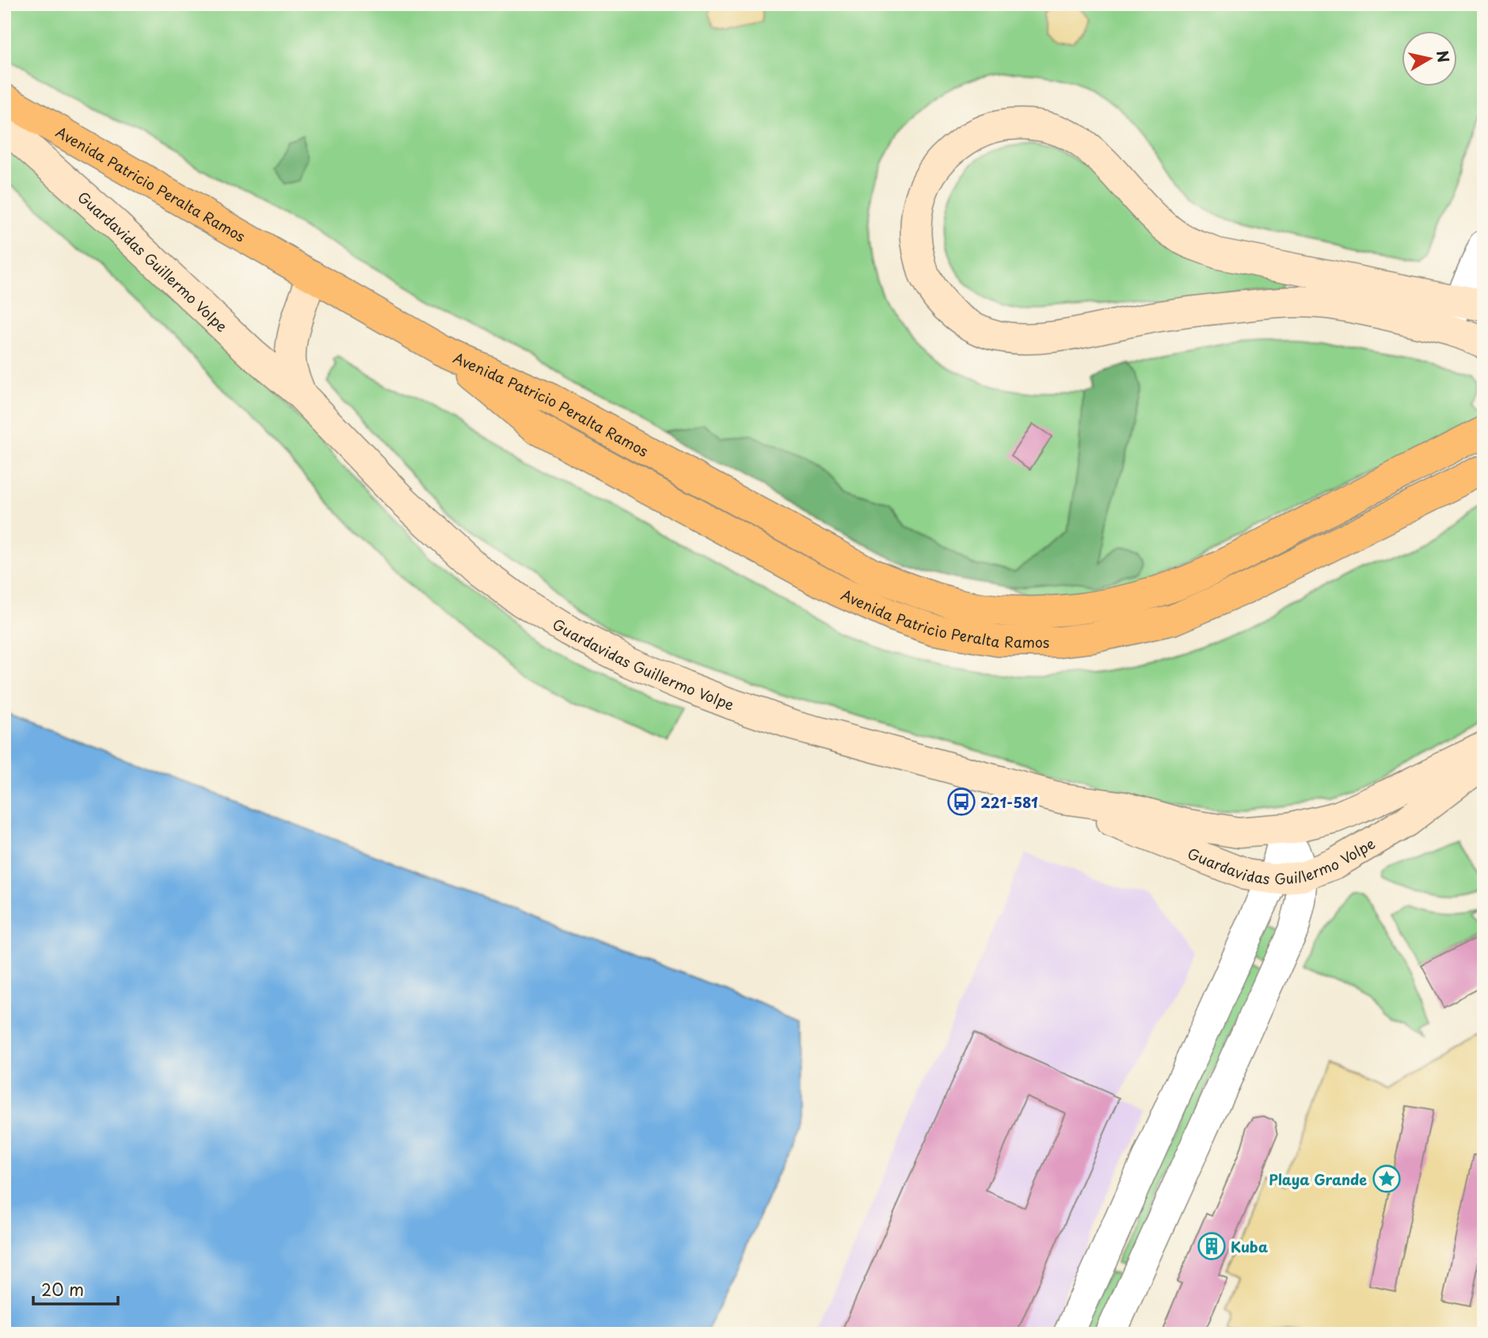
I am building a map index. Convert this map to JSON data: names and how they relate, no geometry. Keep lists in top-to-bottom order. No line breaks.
{"streets":{"main road":["Avenida Patricio Peralta Ramos","Guardavidas Guillermo Volpe"]},"crossings":[["Avenida Patricio Peralta Ramos","Guardavidas Guillermo Volpe"]],"places":{"bus stop":["221-581"],"place":["Playa Grande"],"building":["Kuba"]},"scale_bar":"20 m","north":"right"}
